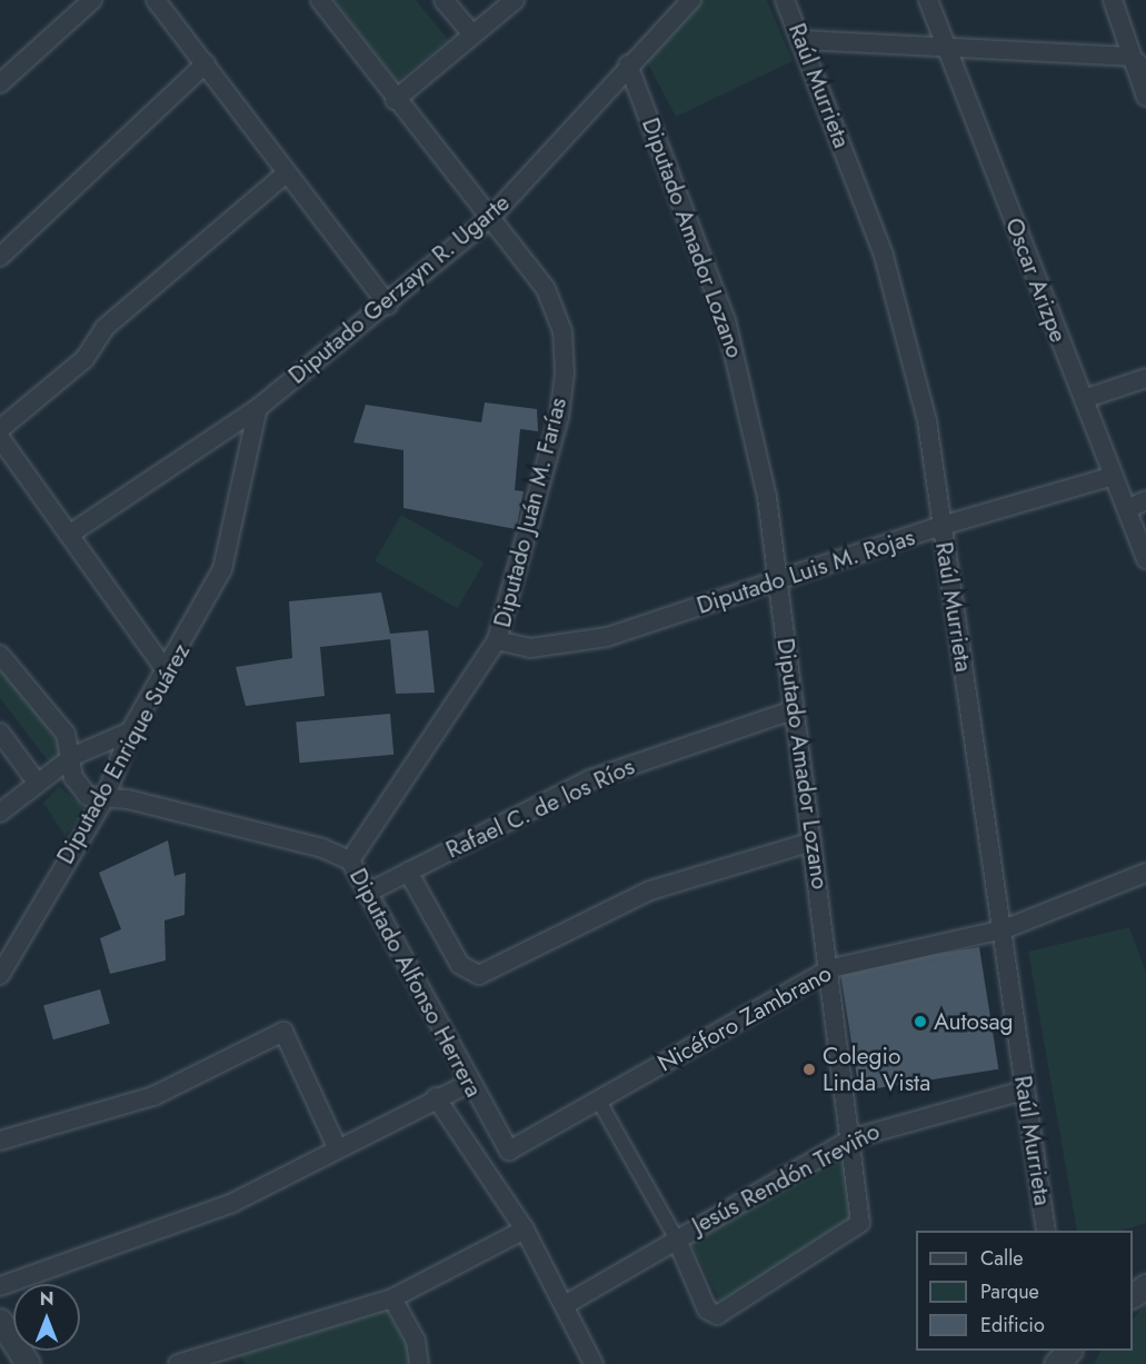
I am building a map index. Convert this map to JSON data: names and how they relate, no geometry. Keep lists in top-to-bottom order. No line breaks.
{"streets":{"street":["Raúl Murrieta","Diputado Amador Lozano","Oscar Arizpe","Diputado Gerzayn R. Ugarte","Diputado Juán M. Farías","Diputado Luis M. Rojas","Diputado Enrique Suárez","Rafael C. de los Ríos","Diputado Alfonso Herrera","Nicéforo Zambrano","Jesús Rendón Treviño"]},"crossings":[["Raúl Murrieta","Diputado Luis M. Rojas"],["Raúl Murrieta","Nicéforo Zambrano"],["Raúl Murrieta","Jesús Rendón Treviño"],["Diputado Amador Lozano","Diputado Gerzayn R. Ugarte"],["Diputado Amador Lozano","Diputado Luis M. Rojas"],["Diputado Amador Lozano","Rafael C. de los Ríos"],["Diputado Amador Lozano","Nicéforo Zambrano"],["Diputado Amador Lozano","Jesús Rendón Treviño"],["Oscar Arizpe","Diputado Luis M. Rojas"],["Diputado Gerzayn R. Ugarte","Diputado Juán M. Farías"],["Diputado Gerzayn R. Ugarte","Diputado Enrique Suárez"],["Diputado Juán M. Farías","Diputado Luis M. Rojas"],["Diputado Juán M. Farías","Diputado Alfonso Herrera"],["Diputado Enrique Suárez","Diputado Alfonso Herrera"],["Rafael C. de los Ríos","Diputado Alfonso Herrera"],["Diputado Alfonso Herrera","Nicéforo Zambrano"],["Diputado Alfonso Herrera","Jesús Rendón Treviño"]],"places":["Autosag","Colegio Linda Vista"],"legend":["Calle","Parque","Edificio"],"north":"top"}
